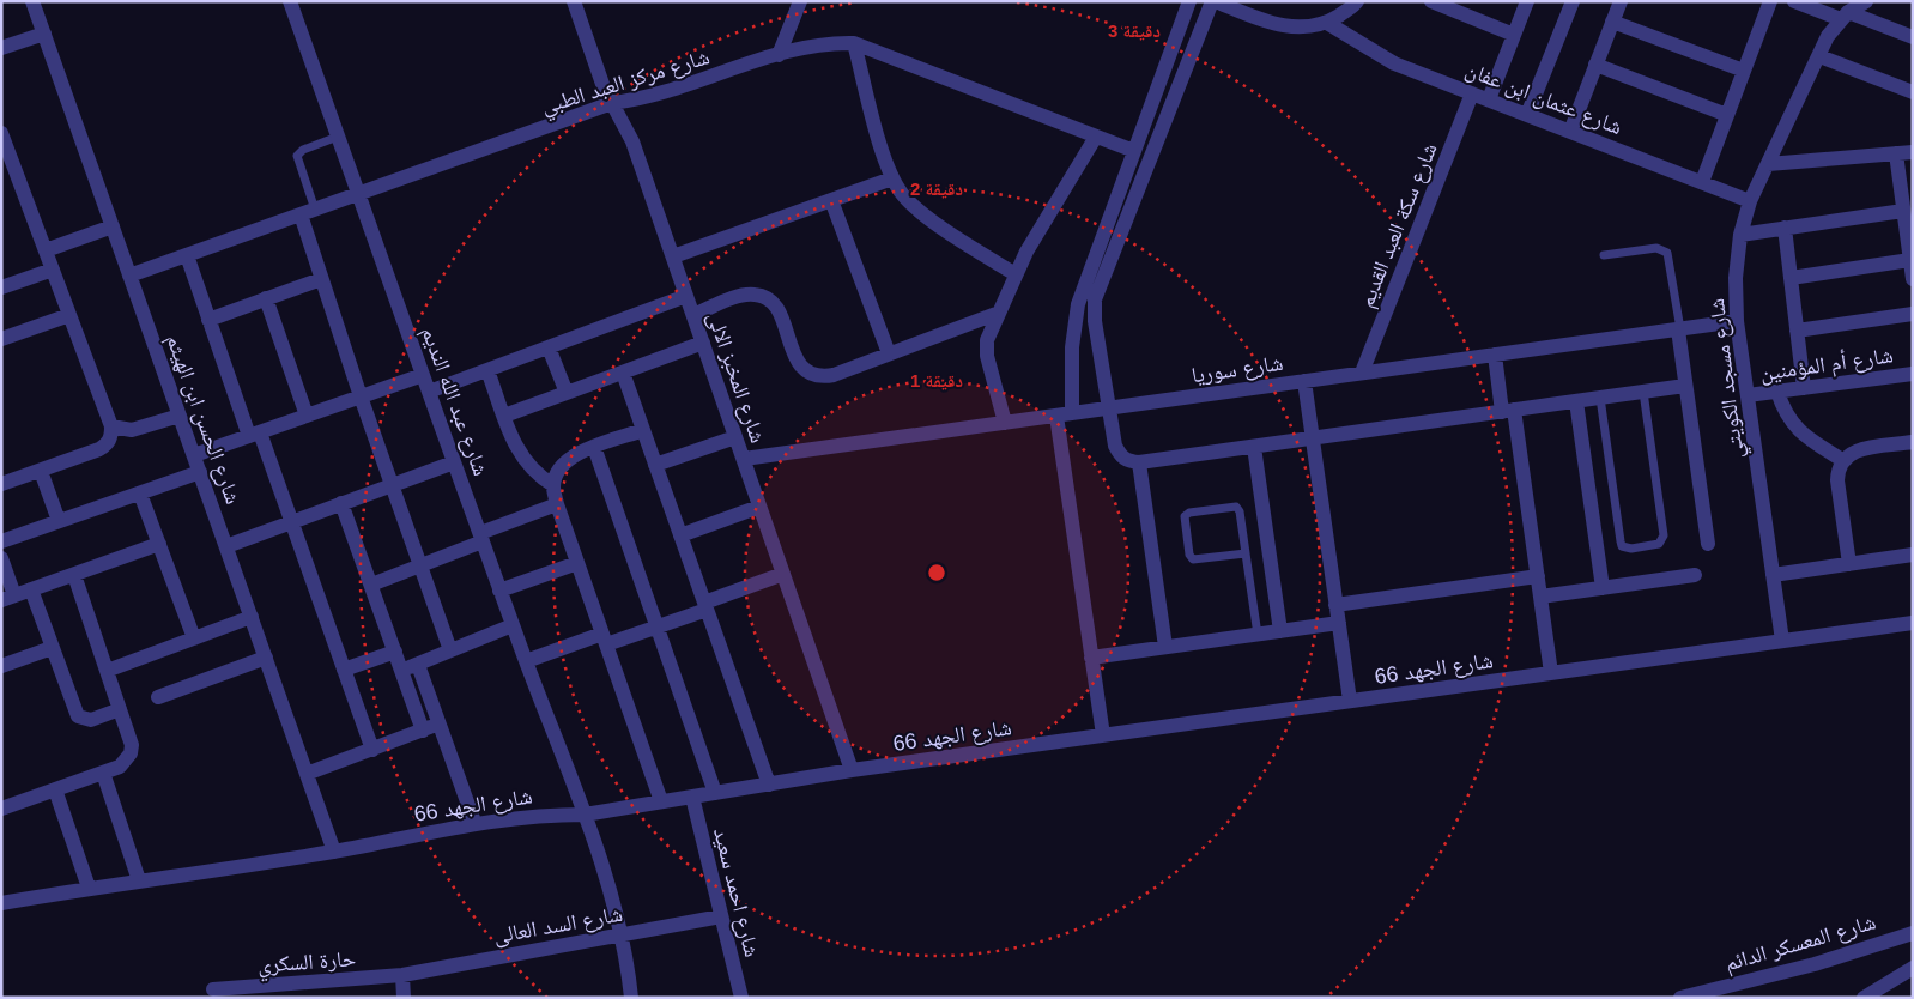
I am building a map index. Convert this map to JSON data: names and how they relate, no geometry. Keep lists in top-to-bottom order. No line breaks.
{"streets":{"street":["شارع مركز العبد الطبي","شارع عثمان ابن عفان","شارع سكة العبد القديم","شارع أم المؤمنين","شارع سوريا","شارع المخبز الالى","شارع مسجد الكويتي","شارع عبد الله النديم","شارع الحسن ابن الهيثم","شارع الجهد 66","شارع احمد سعيد","شارع السد العالى","شارع المعسكر الدائم","حارة السكري"]},"crossings":[["شارع مركز العبد الطبي","شارع المخبز الالى"],["شارع مركز العبد الطبي","شارع عبد الله النديم"],["شارع مركز العبد الطبي","شارع الحسن ابن الهيثم"],["شارع عثمان ابن عفان","شارع سكة العبد القديم"],["شارع عثمان ابن عفان","شارع مسجد الكويتي"],["شارع سكة العبد القديم","شارع سوريا"],["شارع أم المؤمنين","شارع مسجد الكويتي"],["شارع سوريا","شارع المخبز الالى"],["شارع سوريا","شارع مسجد الكويتي"],["شارع المخبز الالى","شارع الجهد 66"],["شارع مسجد الكويتي","شارع الجهد 66"],["شارع عبد الله النديم","شارع الجهد 66"],["شارع عبد الله النديم","شارع السد العالى"],["شارع الحسن ابن الهيثم","شارع الجهد 66"],["شارع الجهد 66","شارع احمد سعيد"],["شارع احمد سعيد","شارع السد العالى"],["شارع السد العالى","حارة السكري"]],"rings":["3 دقيقة","2 دقيقة","1 دقيقة"]}
